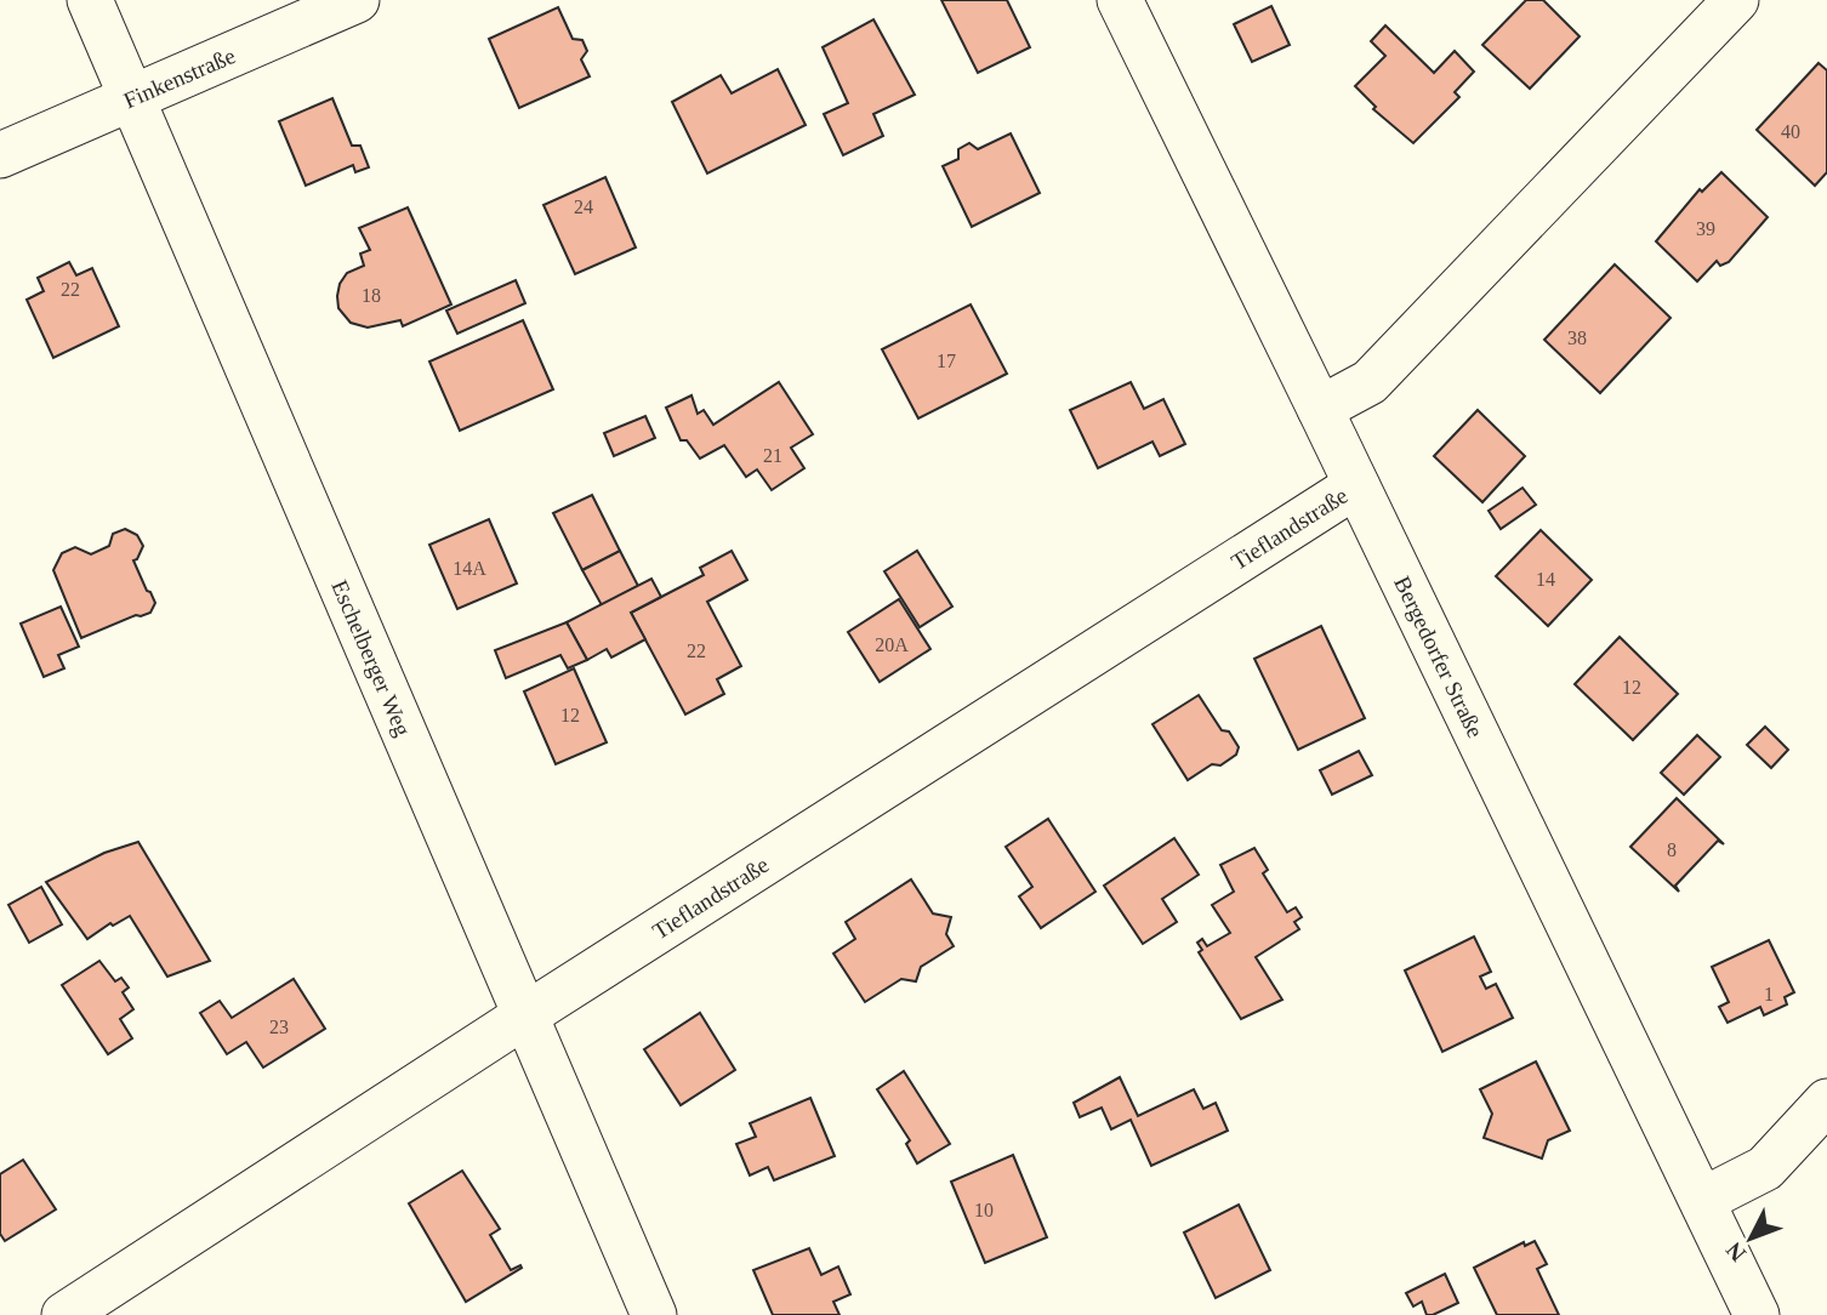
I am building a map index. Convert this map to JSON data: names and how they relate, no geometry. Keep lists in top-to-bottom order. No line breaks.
{"streets":{"street":["Finkenstraße","Tieflandstraße","Bergedorfer Straße","Eschelberger Weg"]},"crossings":[["Finkenstraße","Eschelberger Weg"],["Tieflandstraße","Bergedorfer Straße"],["Tieflandstraße","Eschelberger Weg"]],"house_numbers":["40","24","39","22","18","38","17","21","14A","14","20A","22","12","12","8","1","23","10"],"north":"bottom left"}
